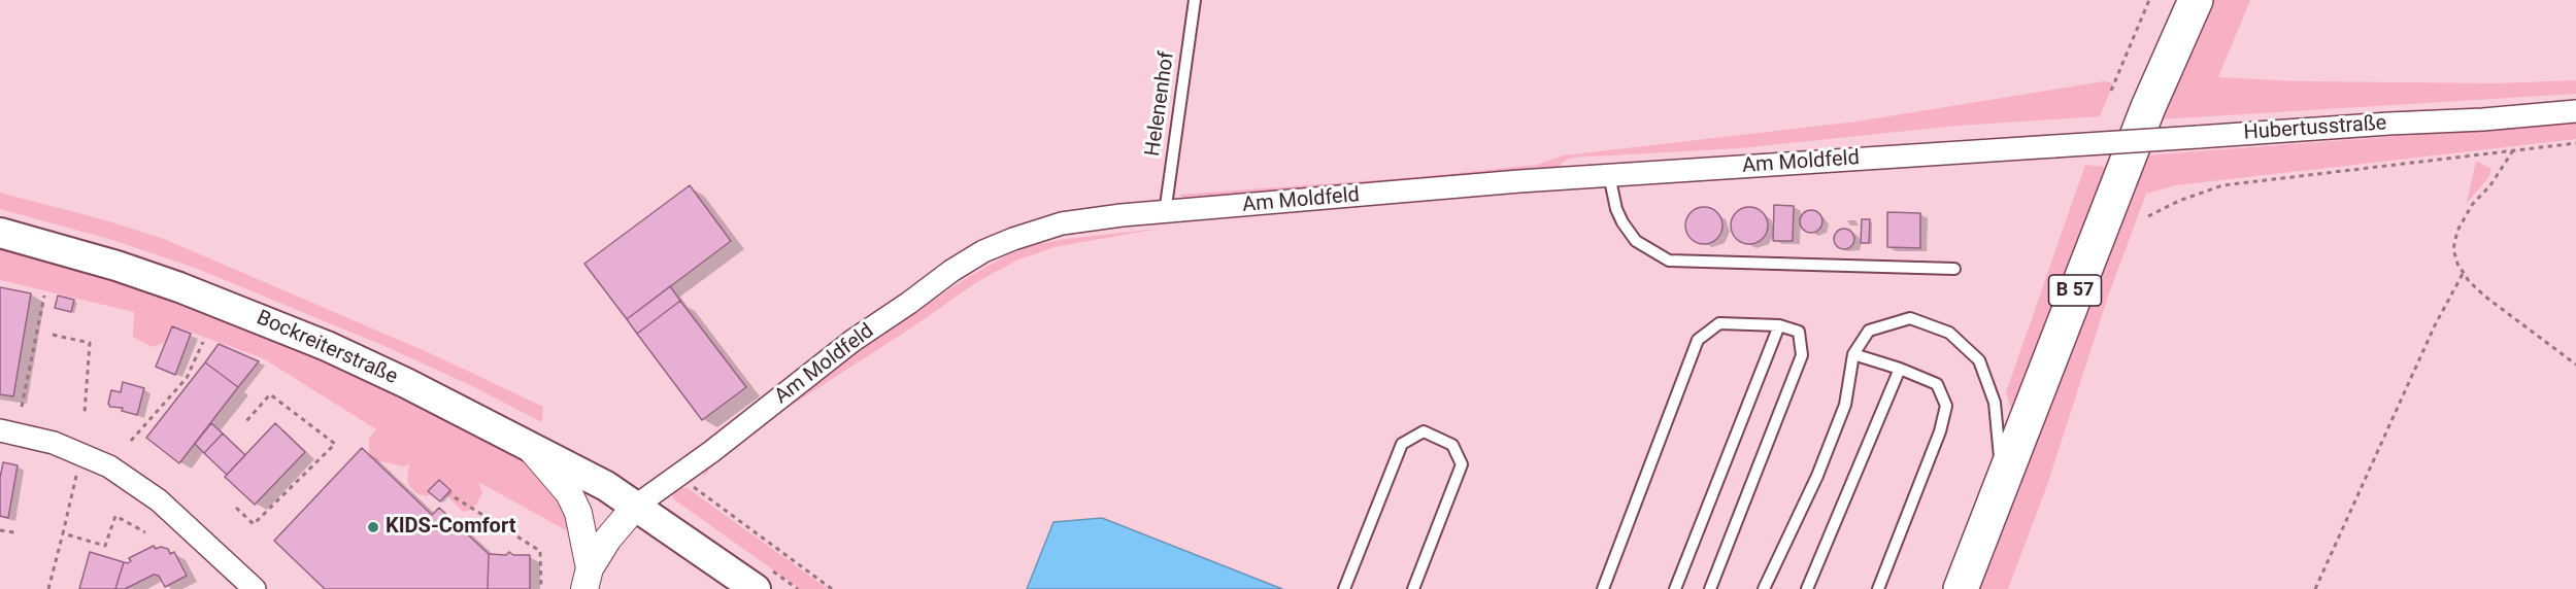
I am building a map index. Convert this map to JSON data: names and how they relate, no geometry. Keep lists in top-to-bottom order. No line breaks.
{"streets":{"main road":["B 57","Bockreiterstraße"],"street":["Hubertusstraße","Am Moldfeld"],"lane":["Helenenhof"]},"crossings":[["Helenenhof","Am Moldfeld"],["Hubertusstraße","Am Moldfeld"],["Am Moldfeld","Bockreiterstraße"]],"places":["KIDS-Comfort"]}
